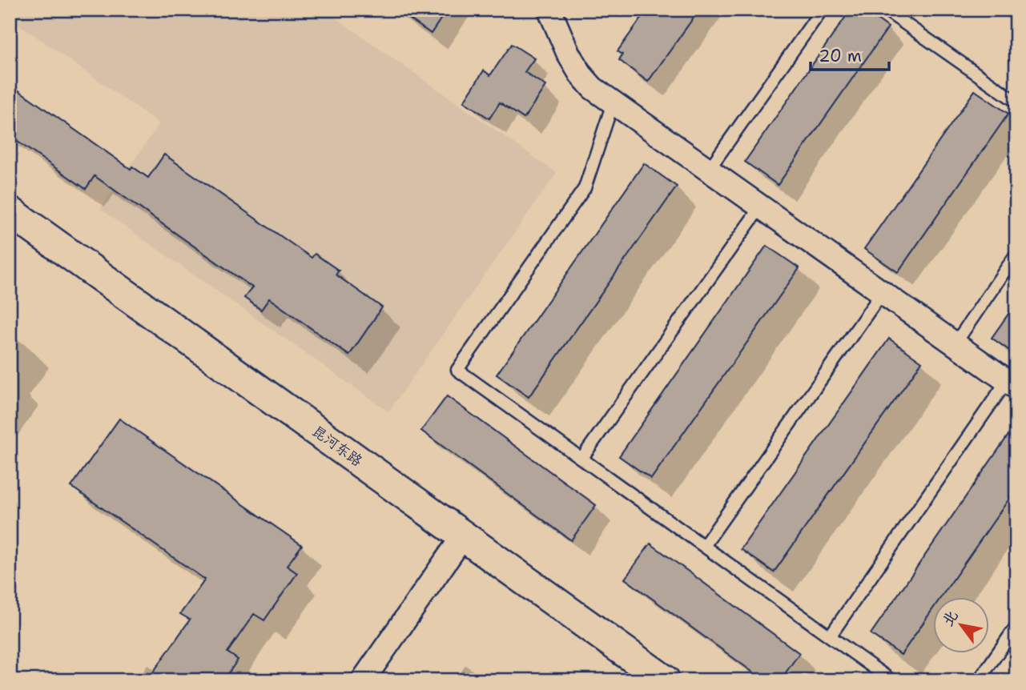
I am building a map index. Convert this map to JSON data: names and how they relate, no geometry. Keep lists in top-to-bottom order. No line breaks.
{"streets":{"street":["昆河东路"]},"scale_bar":"20 m","north":"top left"}
